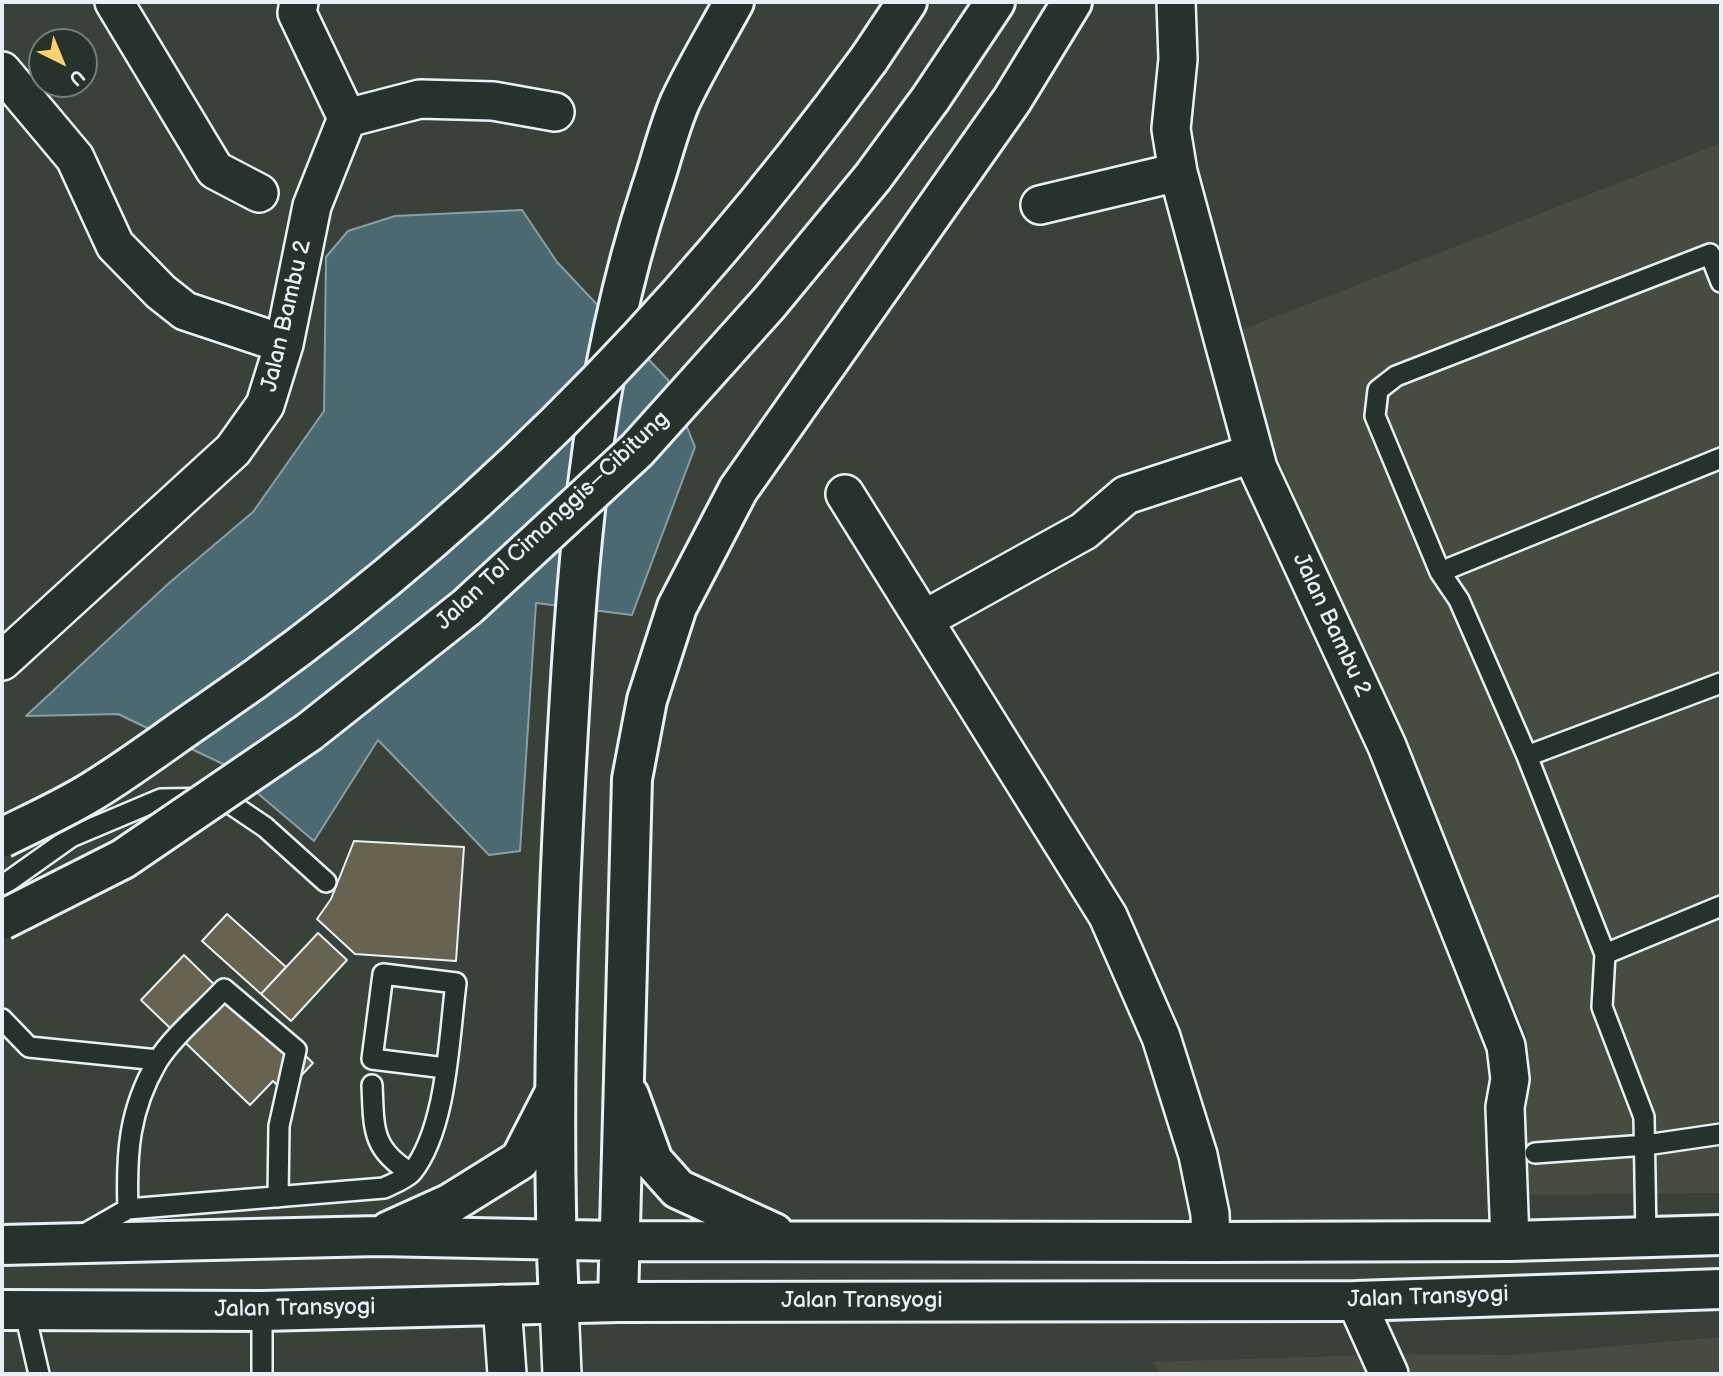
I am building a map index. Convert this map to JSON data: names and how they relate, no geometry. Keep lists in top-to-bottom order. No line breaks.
{"streets":{"highway":["Jalan Tol Cimanggis–Cibitung","Jalan Transyogi"],"street":["Jalan Bambu 2"]},"north":"bottom right"}
